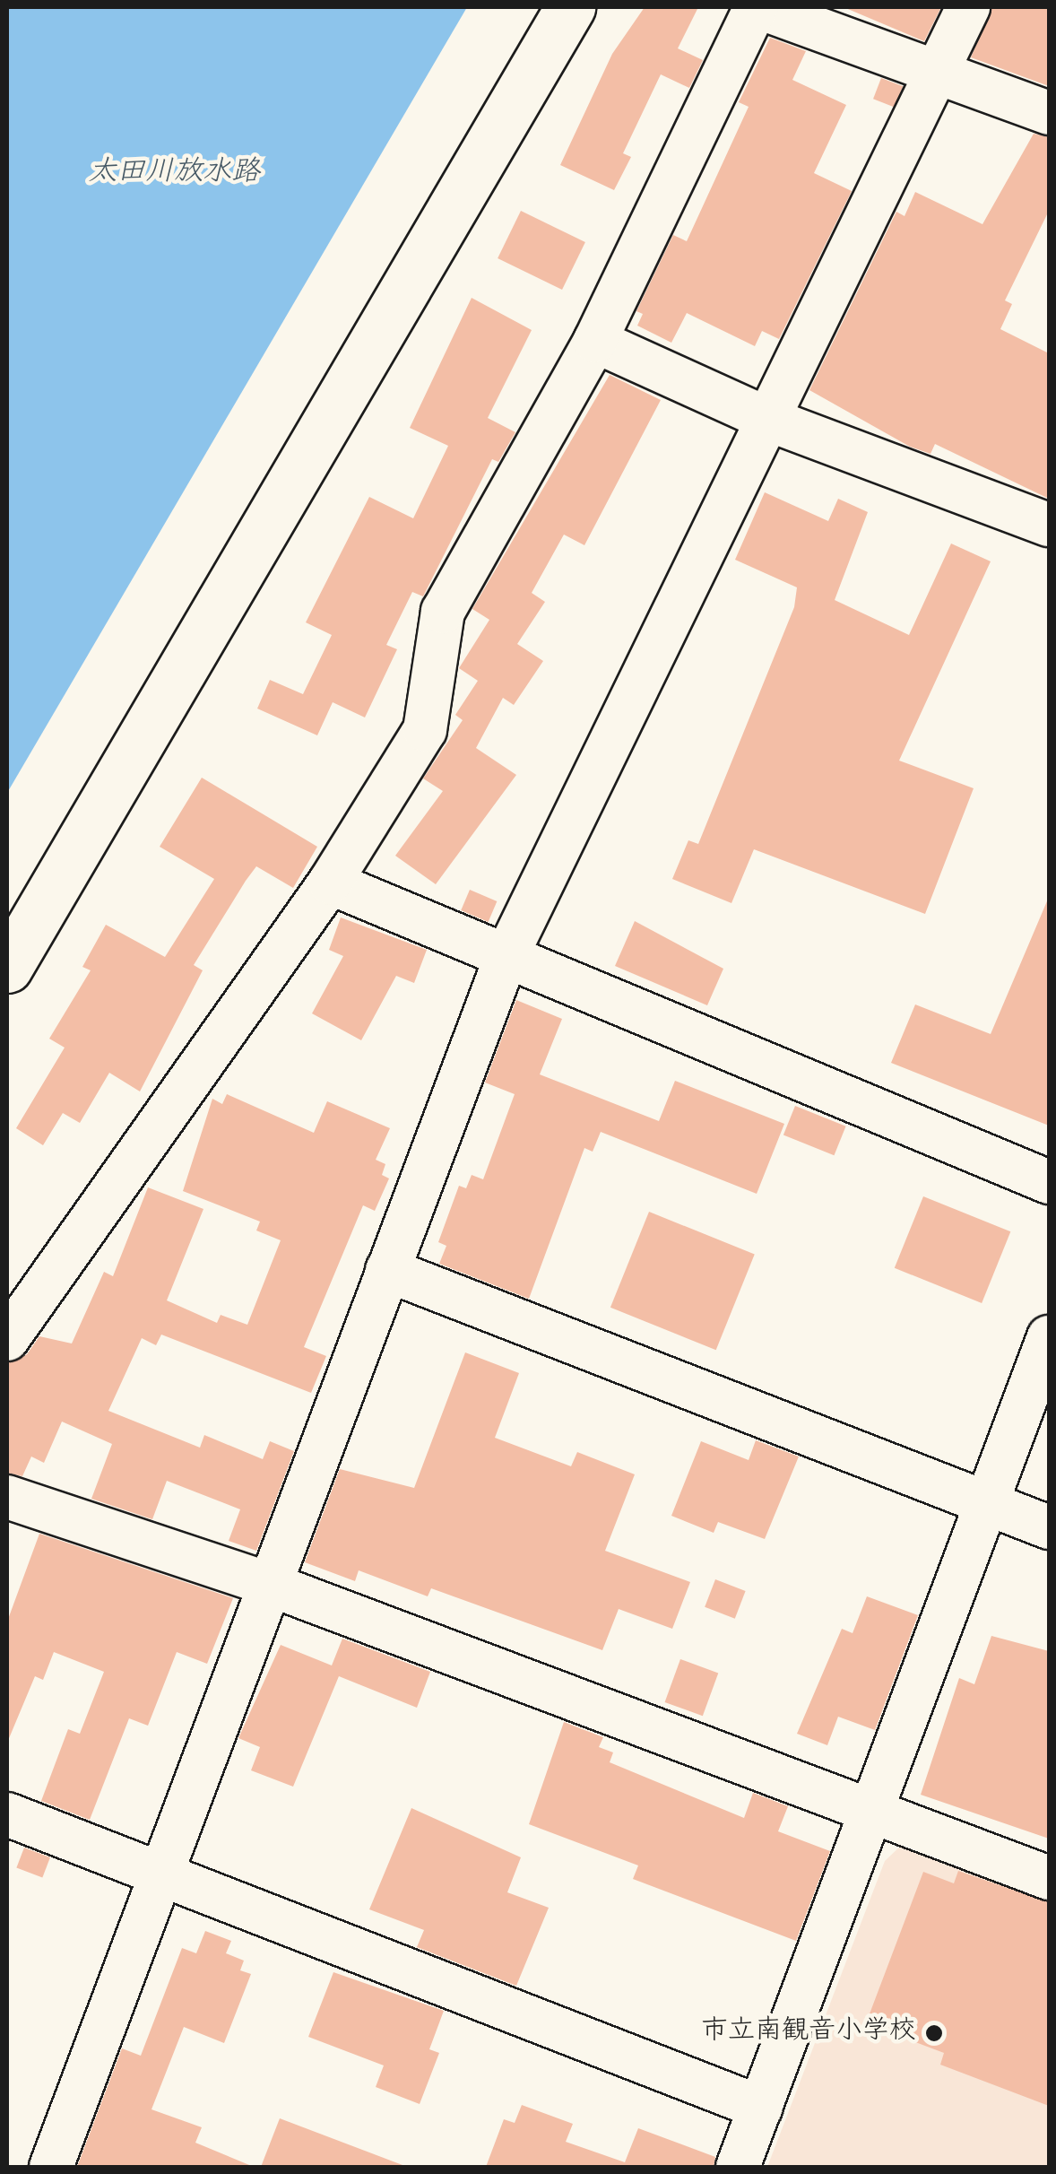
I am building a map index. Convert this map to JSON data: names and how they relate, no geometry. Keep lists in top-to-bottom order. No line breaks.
{"water":["太田川放水路"],"places":["市立南観音小学校"]}
